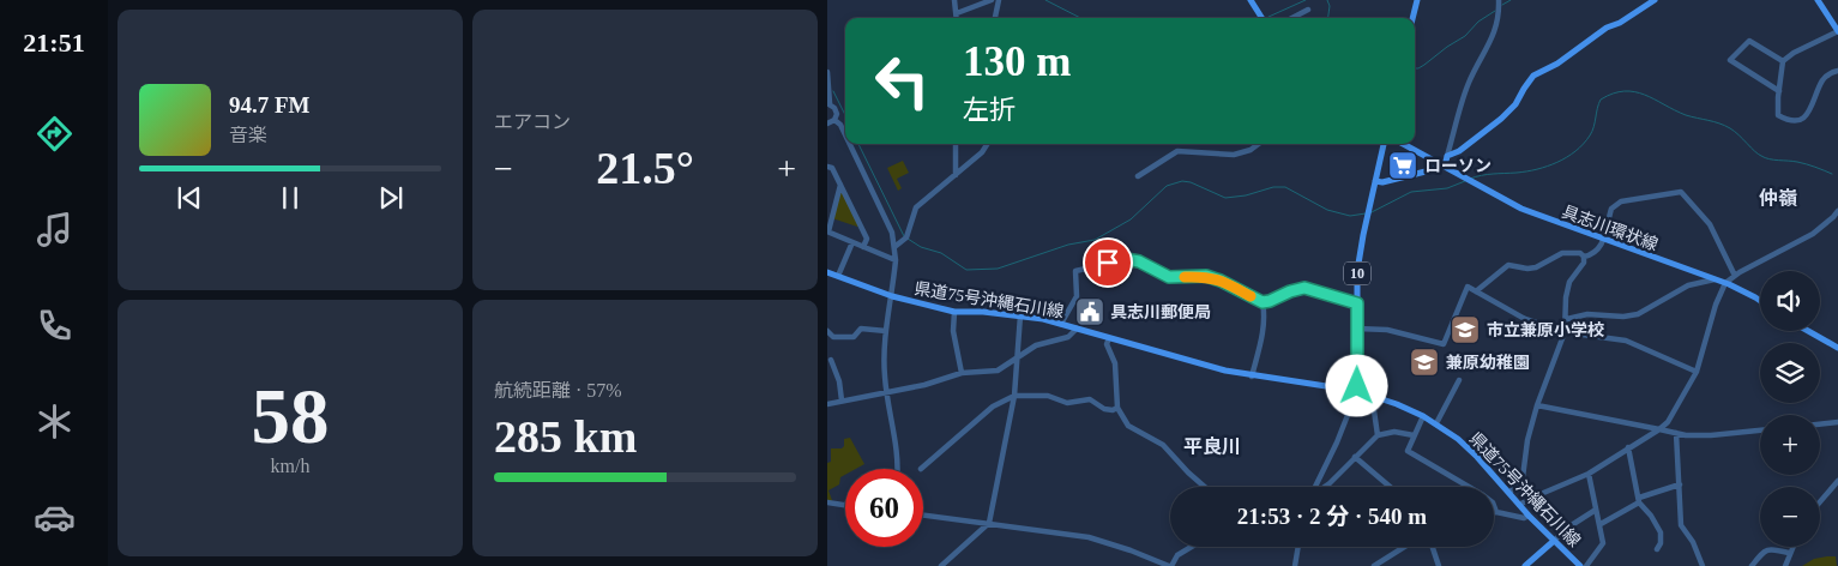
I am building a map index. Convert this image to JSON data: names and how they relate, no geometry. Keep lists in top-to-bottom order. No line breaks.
{"streets":{"main road":["具志川環状線","10","県道75号沖縄石川線"]},"crossings":[["10","県道75号沖縄石川線"]],"districts":["仲嶺","平良川"],"places":{"supermarket":["ローソン"],"public building":["具志川郵便局"],"school or university":["市立兼原小学校","兼原幼稚園"]},"page":{"tabs":"21:51","tile":["エアコン",["58","km/h"],["航続距離 · 57%","285 km"]],"turn":["130 m","左折"],"song":["94.7 FM","音楽"],"heat":["−","21.5°","+"],"map_buttons":["+","−"],"limit":"60","trip":"21:53 · 2 分 · 540 m"}}
